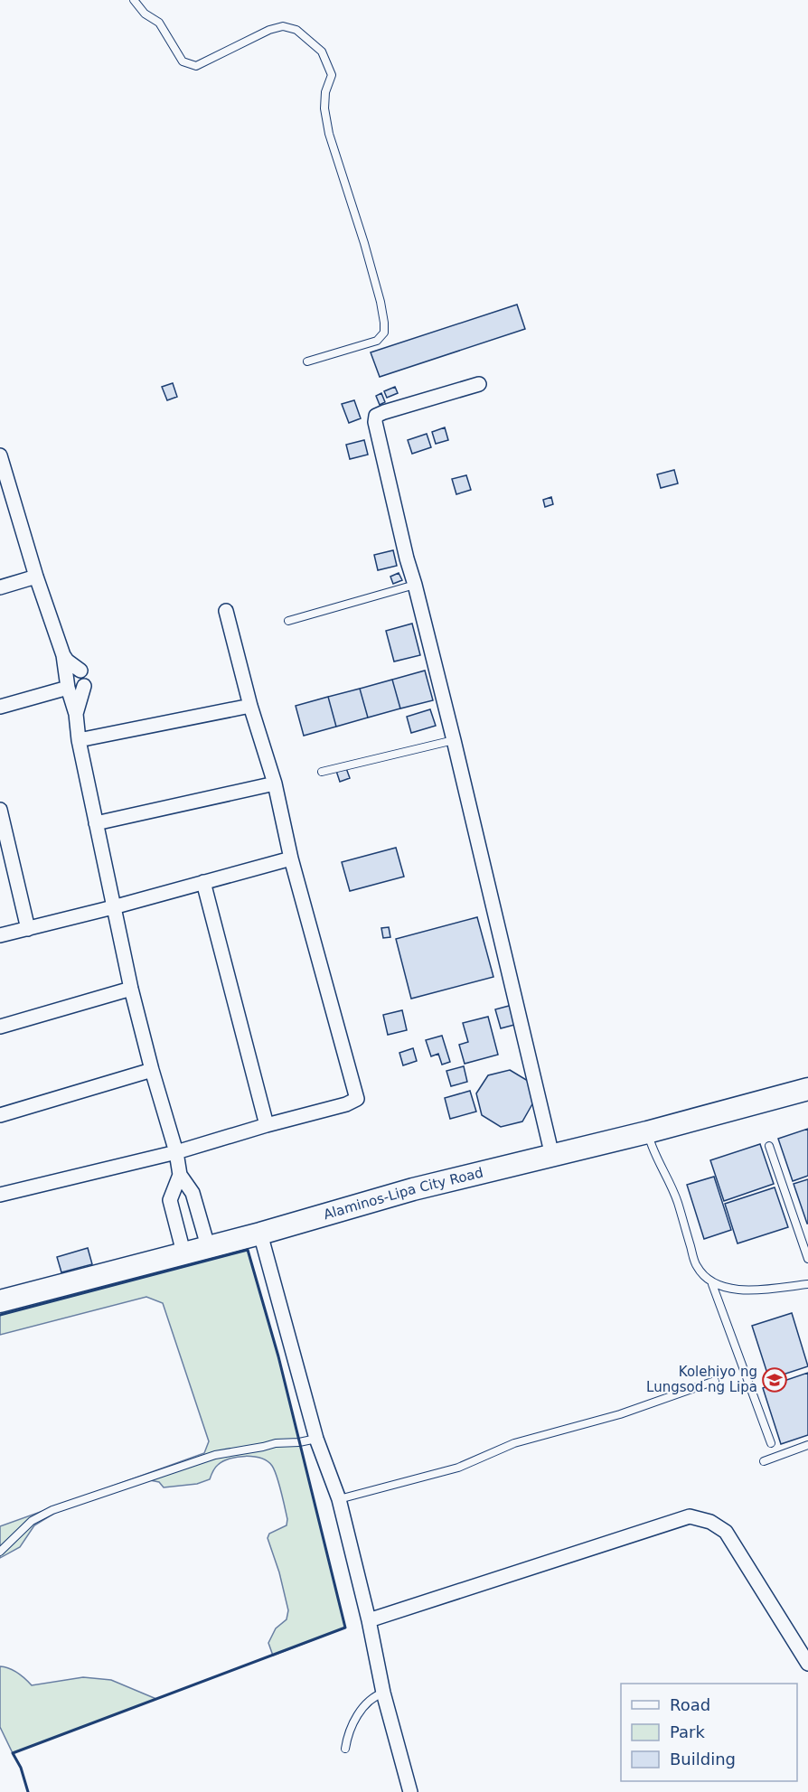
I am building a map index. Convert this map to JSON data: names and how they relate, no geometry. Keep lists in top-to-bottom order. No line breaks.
{"streets":{"main road":["Alaminos-Lipa City Road"]},"places":{"school or university":["Kolehiyo ng Lungsod ng Lipa"]},"legend":["Road","Park","Building"]}
